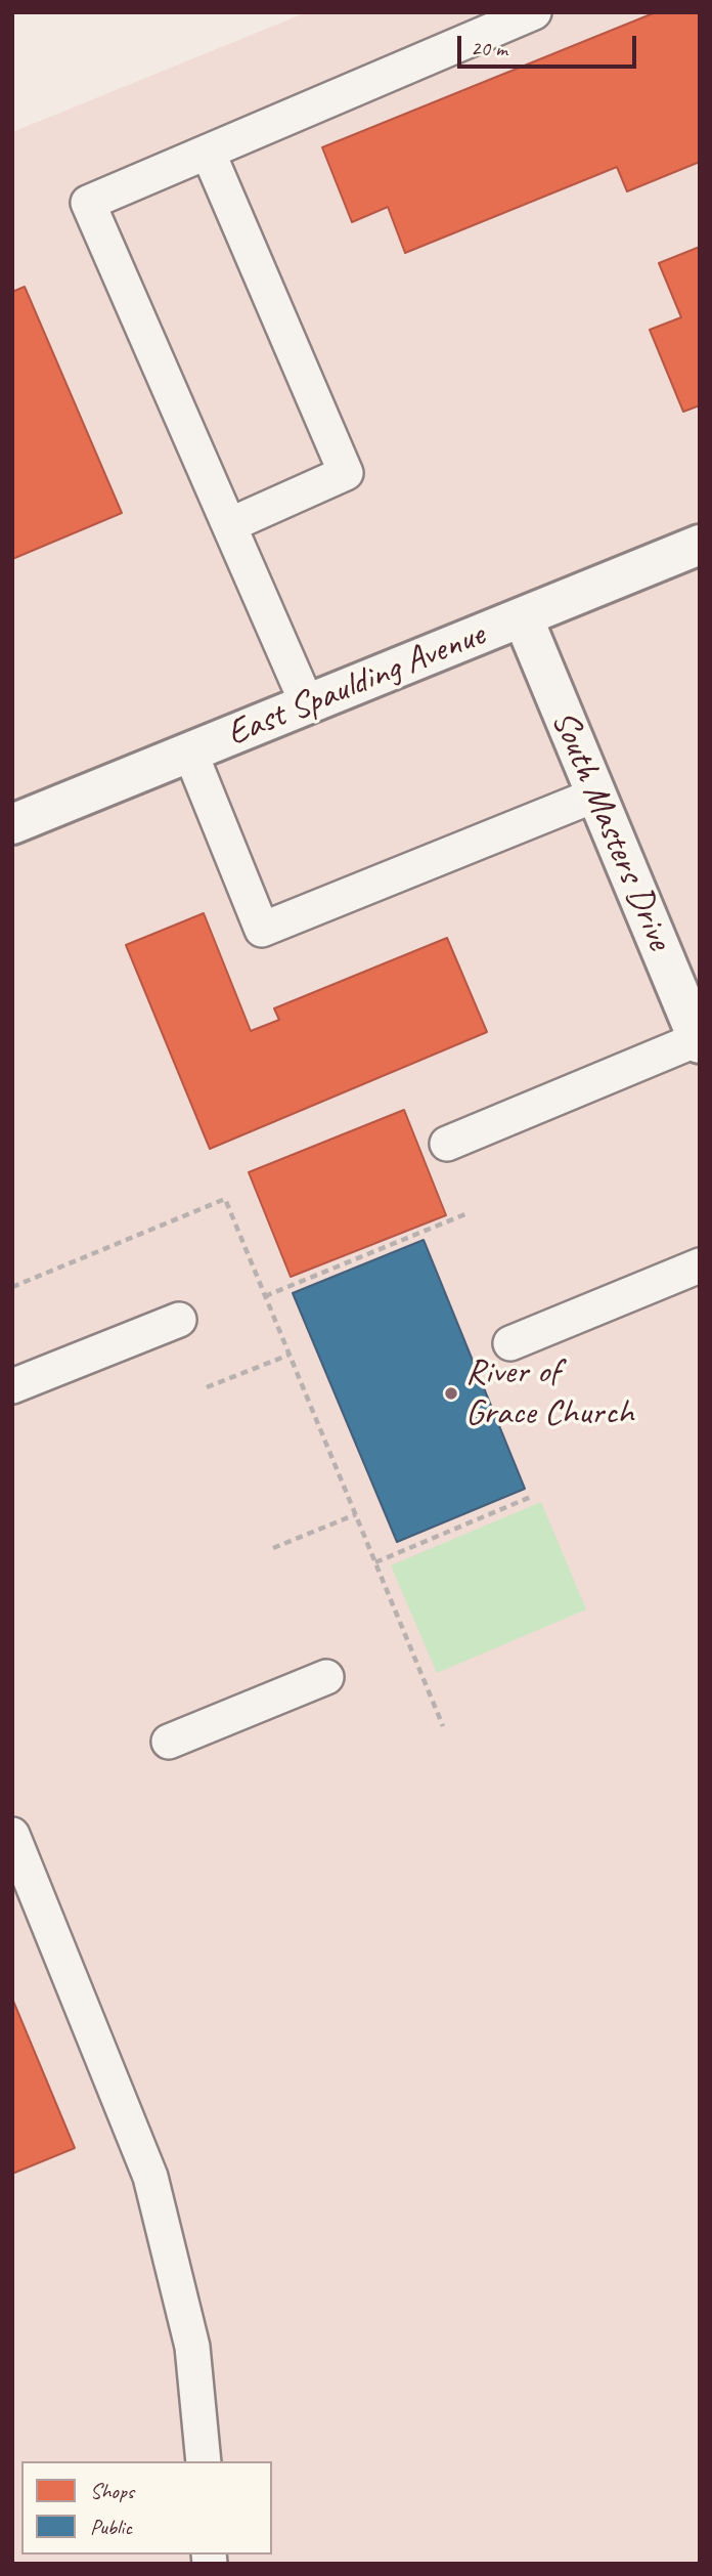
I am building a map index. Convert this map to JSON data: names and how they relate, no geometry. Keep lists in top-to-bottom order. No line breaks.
{"streets":{"street":["East Spaulding Avenue","South Masters Drive"]},"crossings":[["East Spaulding Avenue","South Masters Drive"]],"places":["River of Grace Church"],"legend":["Shops","Public"],"scale_bar":"20 m"}
